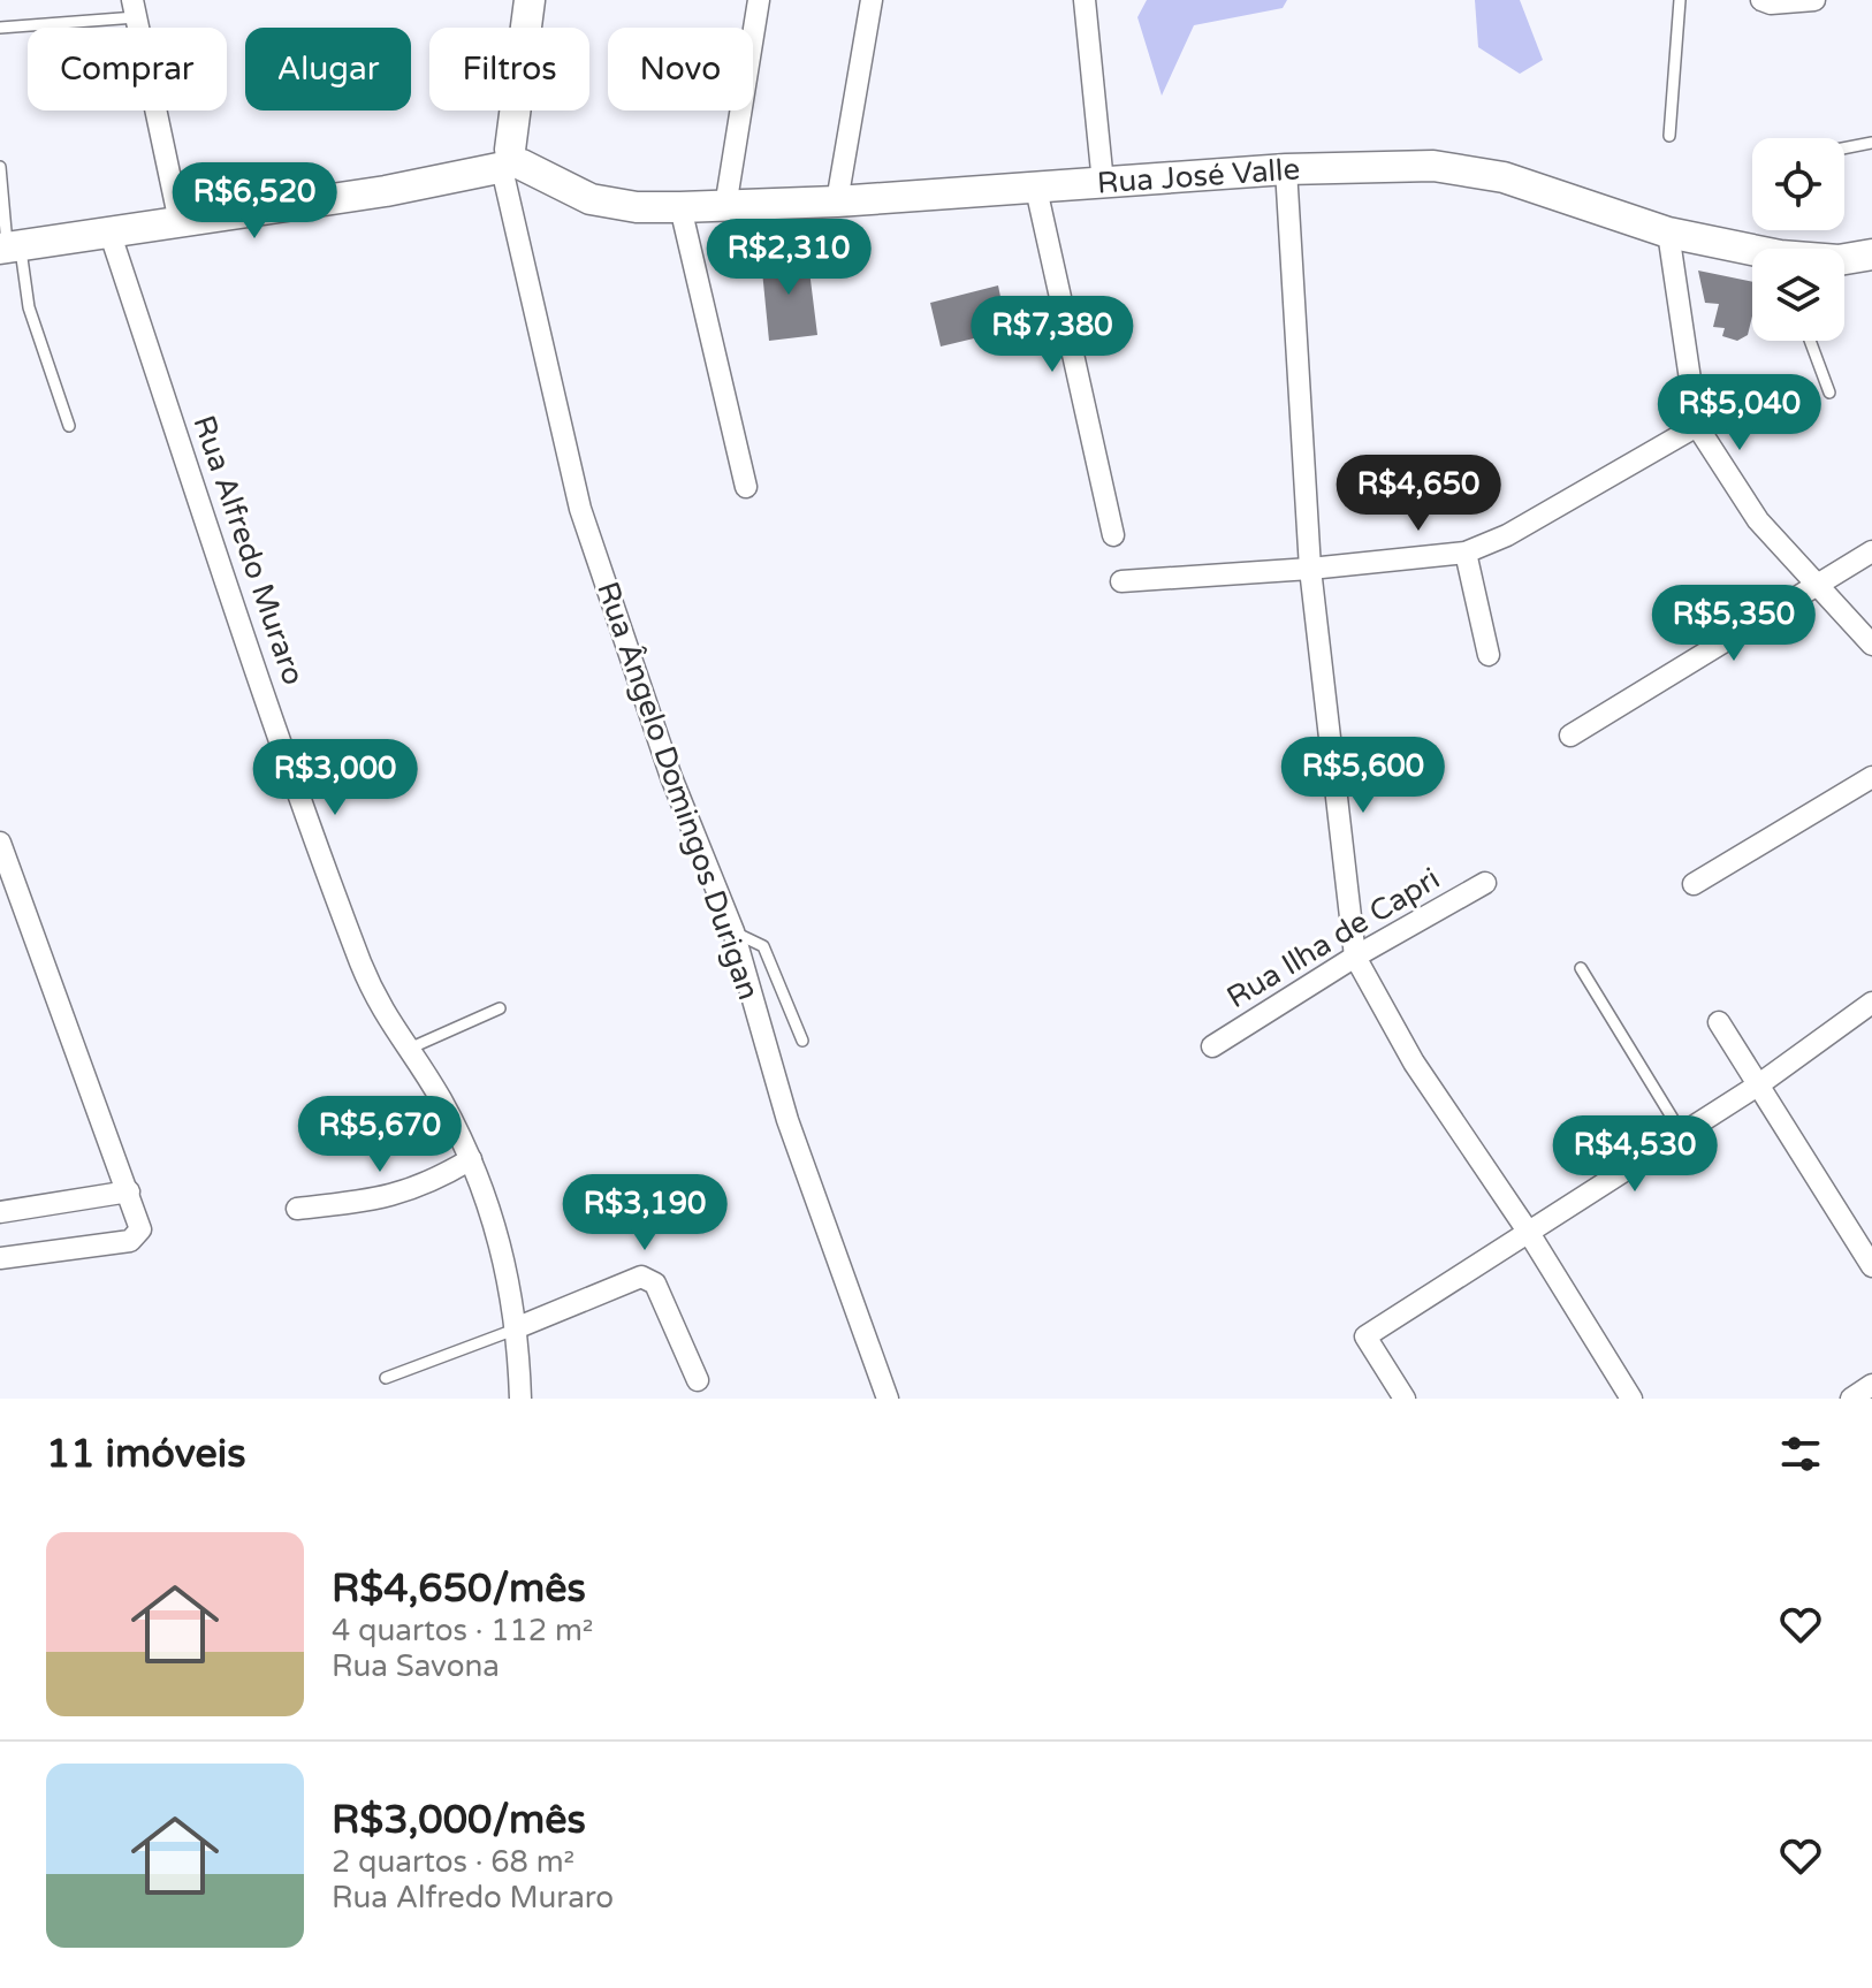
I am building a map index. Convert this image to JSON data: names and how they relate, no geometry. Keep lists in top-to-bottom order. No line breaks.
{"streets":{"street":["Rua José Valle","Rua Alfredo Muraro","Rua Ângelo Domingos Durigan","Rua Ilha de Capri"]},"crossings":[["Rua José Valle","Rua Ângelo Domingos Durigan"]],"page":{"chip":["Comprar","Alugar","Filtros","Novo"],"price":["R$6,520","R$2,310","R$7,380","R$5,040","R$4,650","R$5,350","R$5,600","R$3,000","R$5,670","R$4,530","R$3,190"],"heading":"11 imóveis","list":[{"name":"R$4,650/mês","note":"4 quartos · 112 m² · Rua Savona"},{"name":"R$3,000/mês","note":"2 quartos · 68 m² · Rua Alfredo Muraro"}]}}
